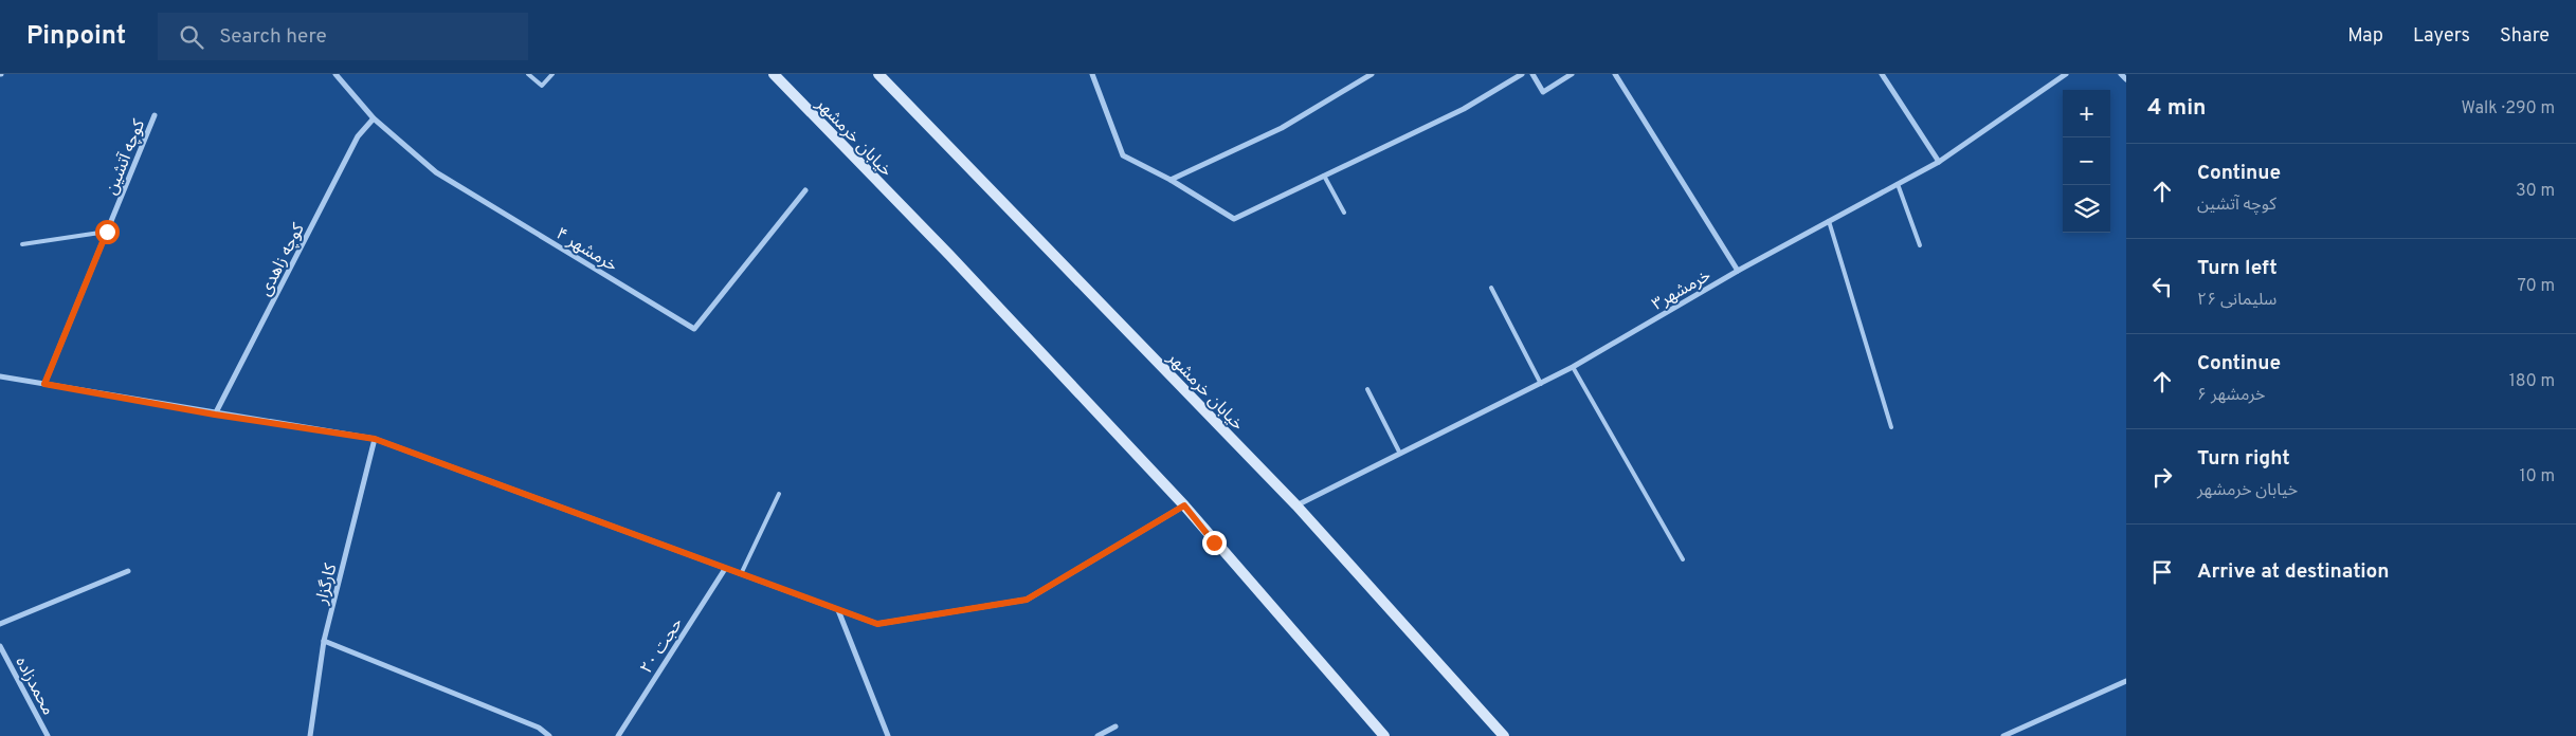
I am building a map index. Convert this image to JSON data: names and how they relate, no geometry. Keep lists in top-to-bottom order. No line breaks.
{"streets":{"main road":["خیابان خرمشهر"],"street":["کوچه آتشین","خرمشهر ۴","کوچه زاهدی","خرمشهر۳","کارگزار","حجت ۲۰","محمدزاده"]},"crossings":[["خیابان خرمشهر","خرمشهر۳"],["خرمشهر ۴","کوچه زاهدی"]],"page":{"header":"Pinpoint","search":"Search here","nav":["Map","Layers","Share"],"heading":["4 min","Walk · 290 m"],"map_buttons":["+","−"],"list":[["Continue","کوچه آتشین","30 m"],["Turn left","سلیمانی ۲۶","70 m"],["Continue","خرمشهر ۶","180 m"],["Turn right","خیابان خرمشهر","10 m"],"Arrive at destination"]}}
